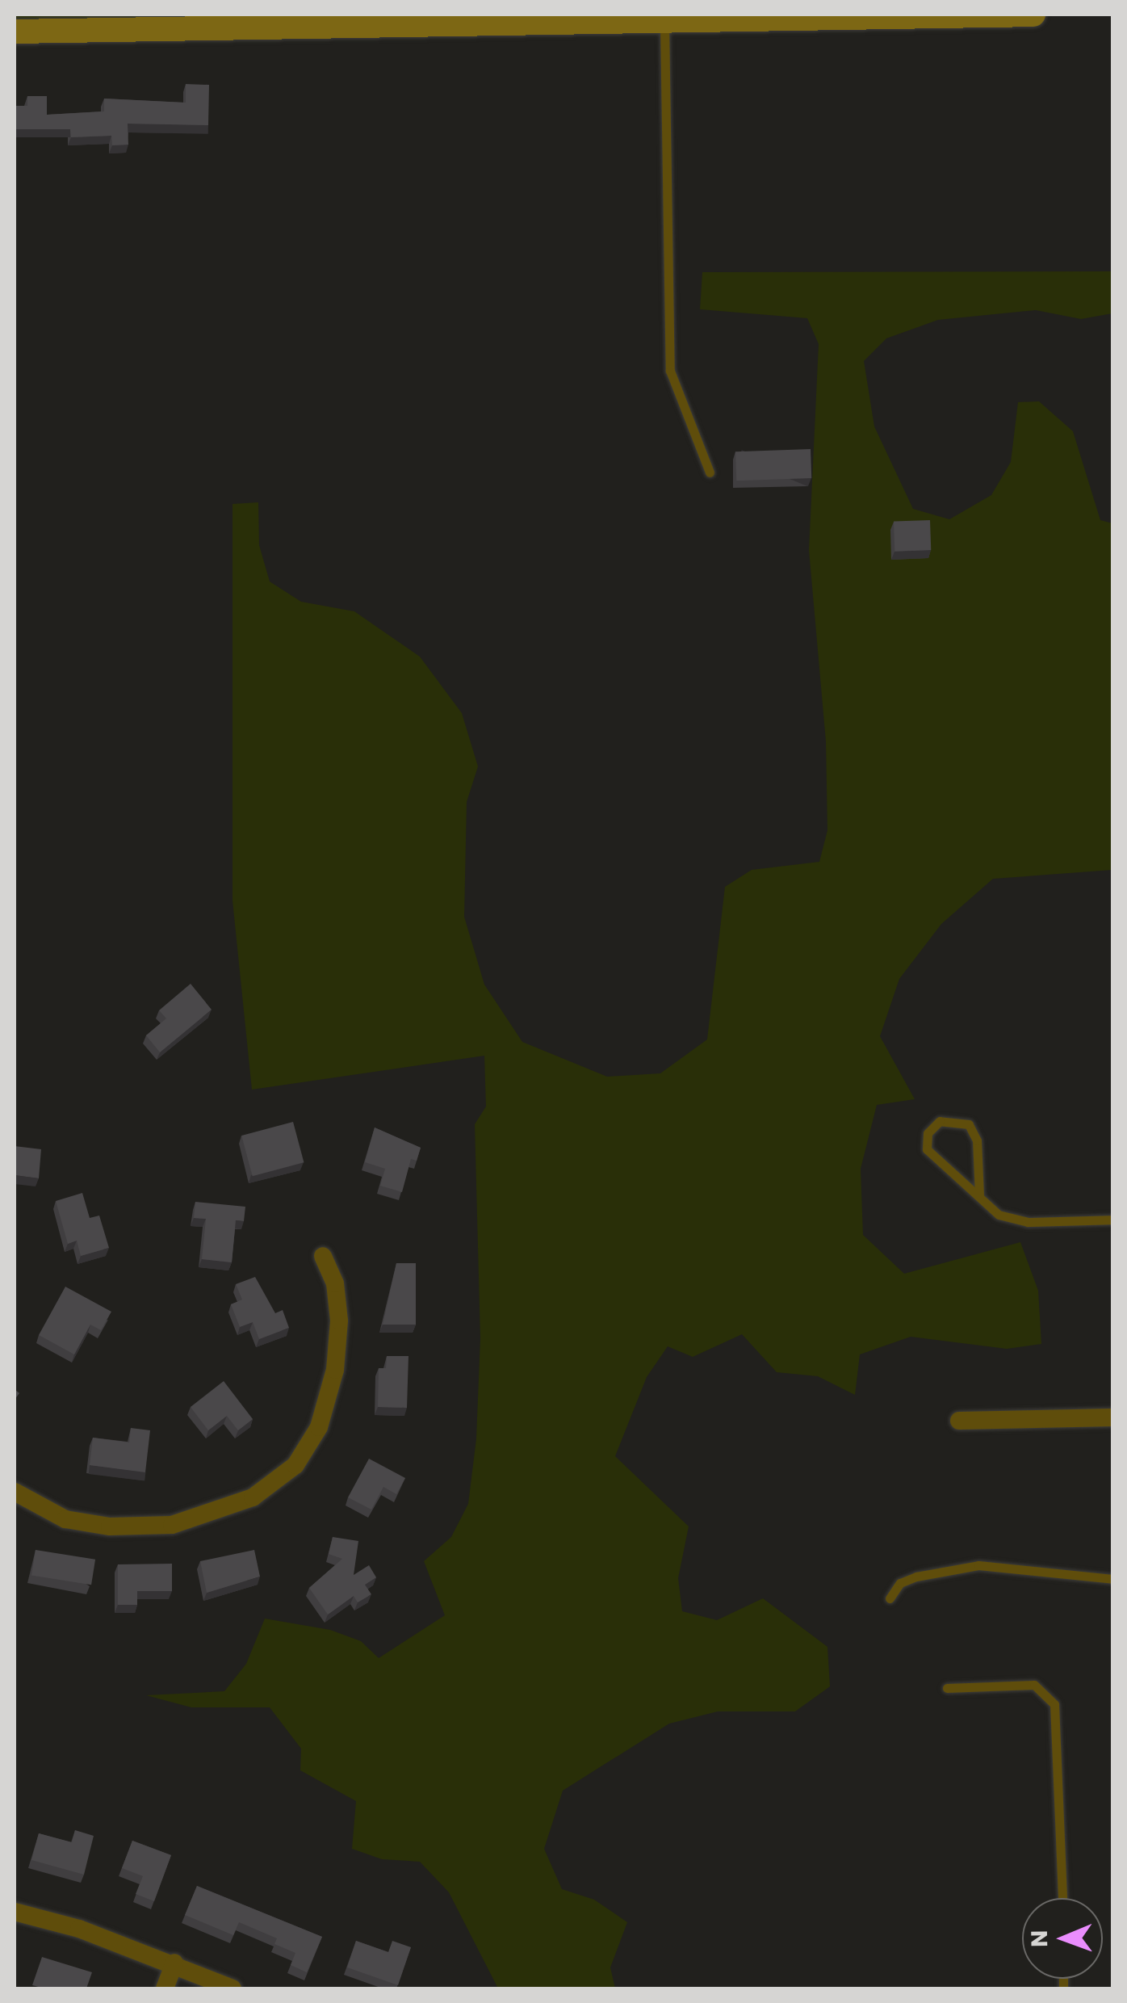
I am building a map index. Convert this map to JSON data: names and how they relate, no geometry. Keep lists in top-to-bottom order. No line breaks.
{"north":"left"}
